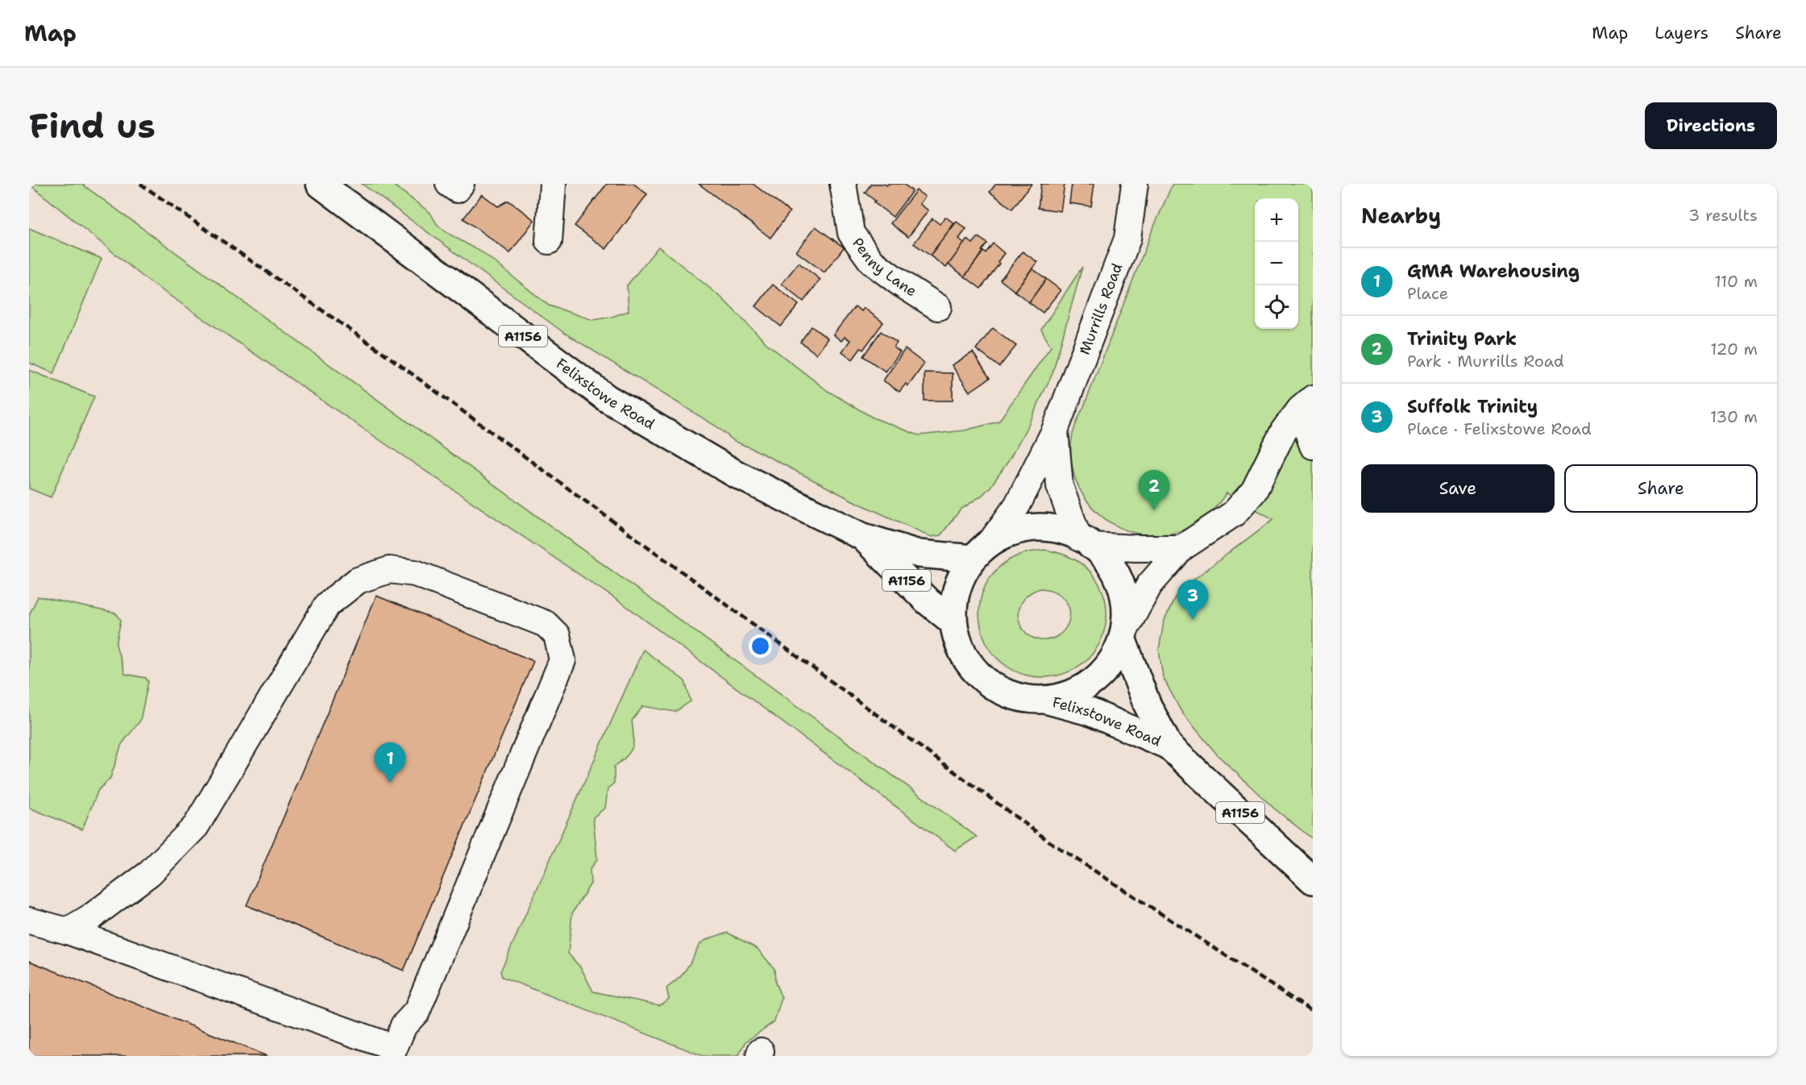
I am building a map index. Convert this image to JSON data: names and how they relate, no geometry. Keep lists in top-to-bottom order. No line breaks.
{"streets":{"main road":["A1156","Felixstowe Road"],"street":["Penny Lane","Murrills Road"]},"crossings":[["Murrills Road","Felixstowe Road"]],"page":{"header":"Map","nav":["Map","Layers","Share"],"buttons":["Directions",["Save","Share"]],"title":"Find us","heading":["Nearby","3 results"],"map_buttons":["+","−"],"list":[{"mark":"1","name":"GMA Warehousing","note":"Place","value":"110 m"},{"mark":"2","name":"Trinity Park","note":"Park · Murrills Road","value":"120 m"},{"mark":"3","name":"Suffolk Trinity","note":"Place · Felixstowe Road","value":"130 m"}],"pins":["2","3","1"]}}
